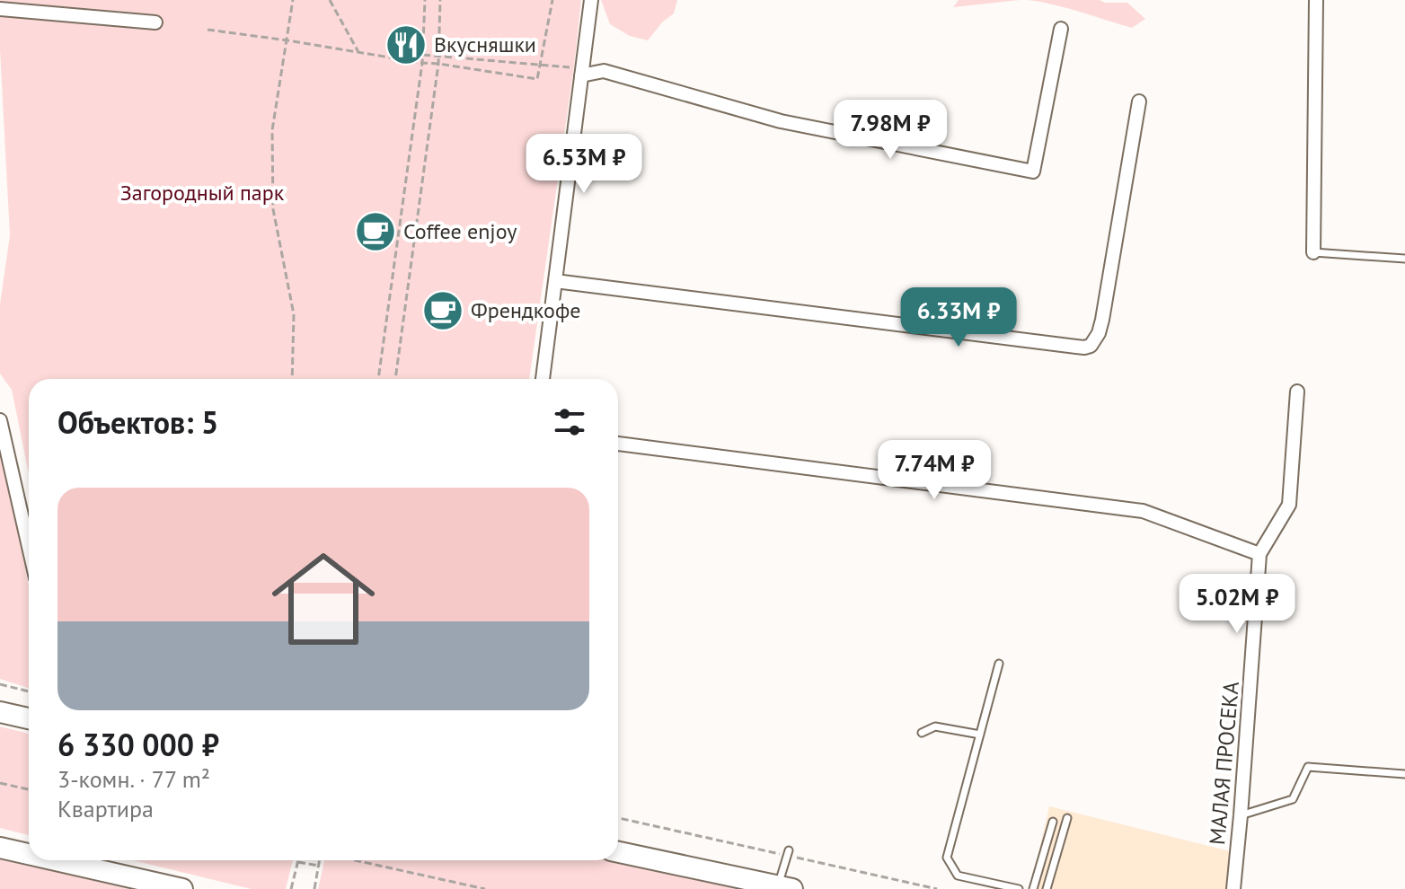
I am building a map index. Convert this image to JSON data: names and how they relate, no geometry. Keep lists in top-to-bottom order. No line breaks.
{"streets":{"street":["МАЛАЯ ПРОСЕКА"]},"parks":["Загородный парк"],"places":{"restaurant":["Вкусняшки"],"cafe":["Coffee enjoy","Френдкофе"]},"page":{"price":["7.98M ₽","6.53M ₽","6.33M ₽","7.74M ₽","5.02M ₽"],"heading":"Объектов: 5","list":[{"name":"6 330 000 ₽","note":"3-комн. · 77 m² · Квартира"}]}}
